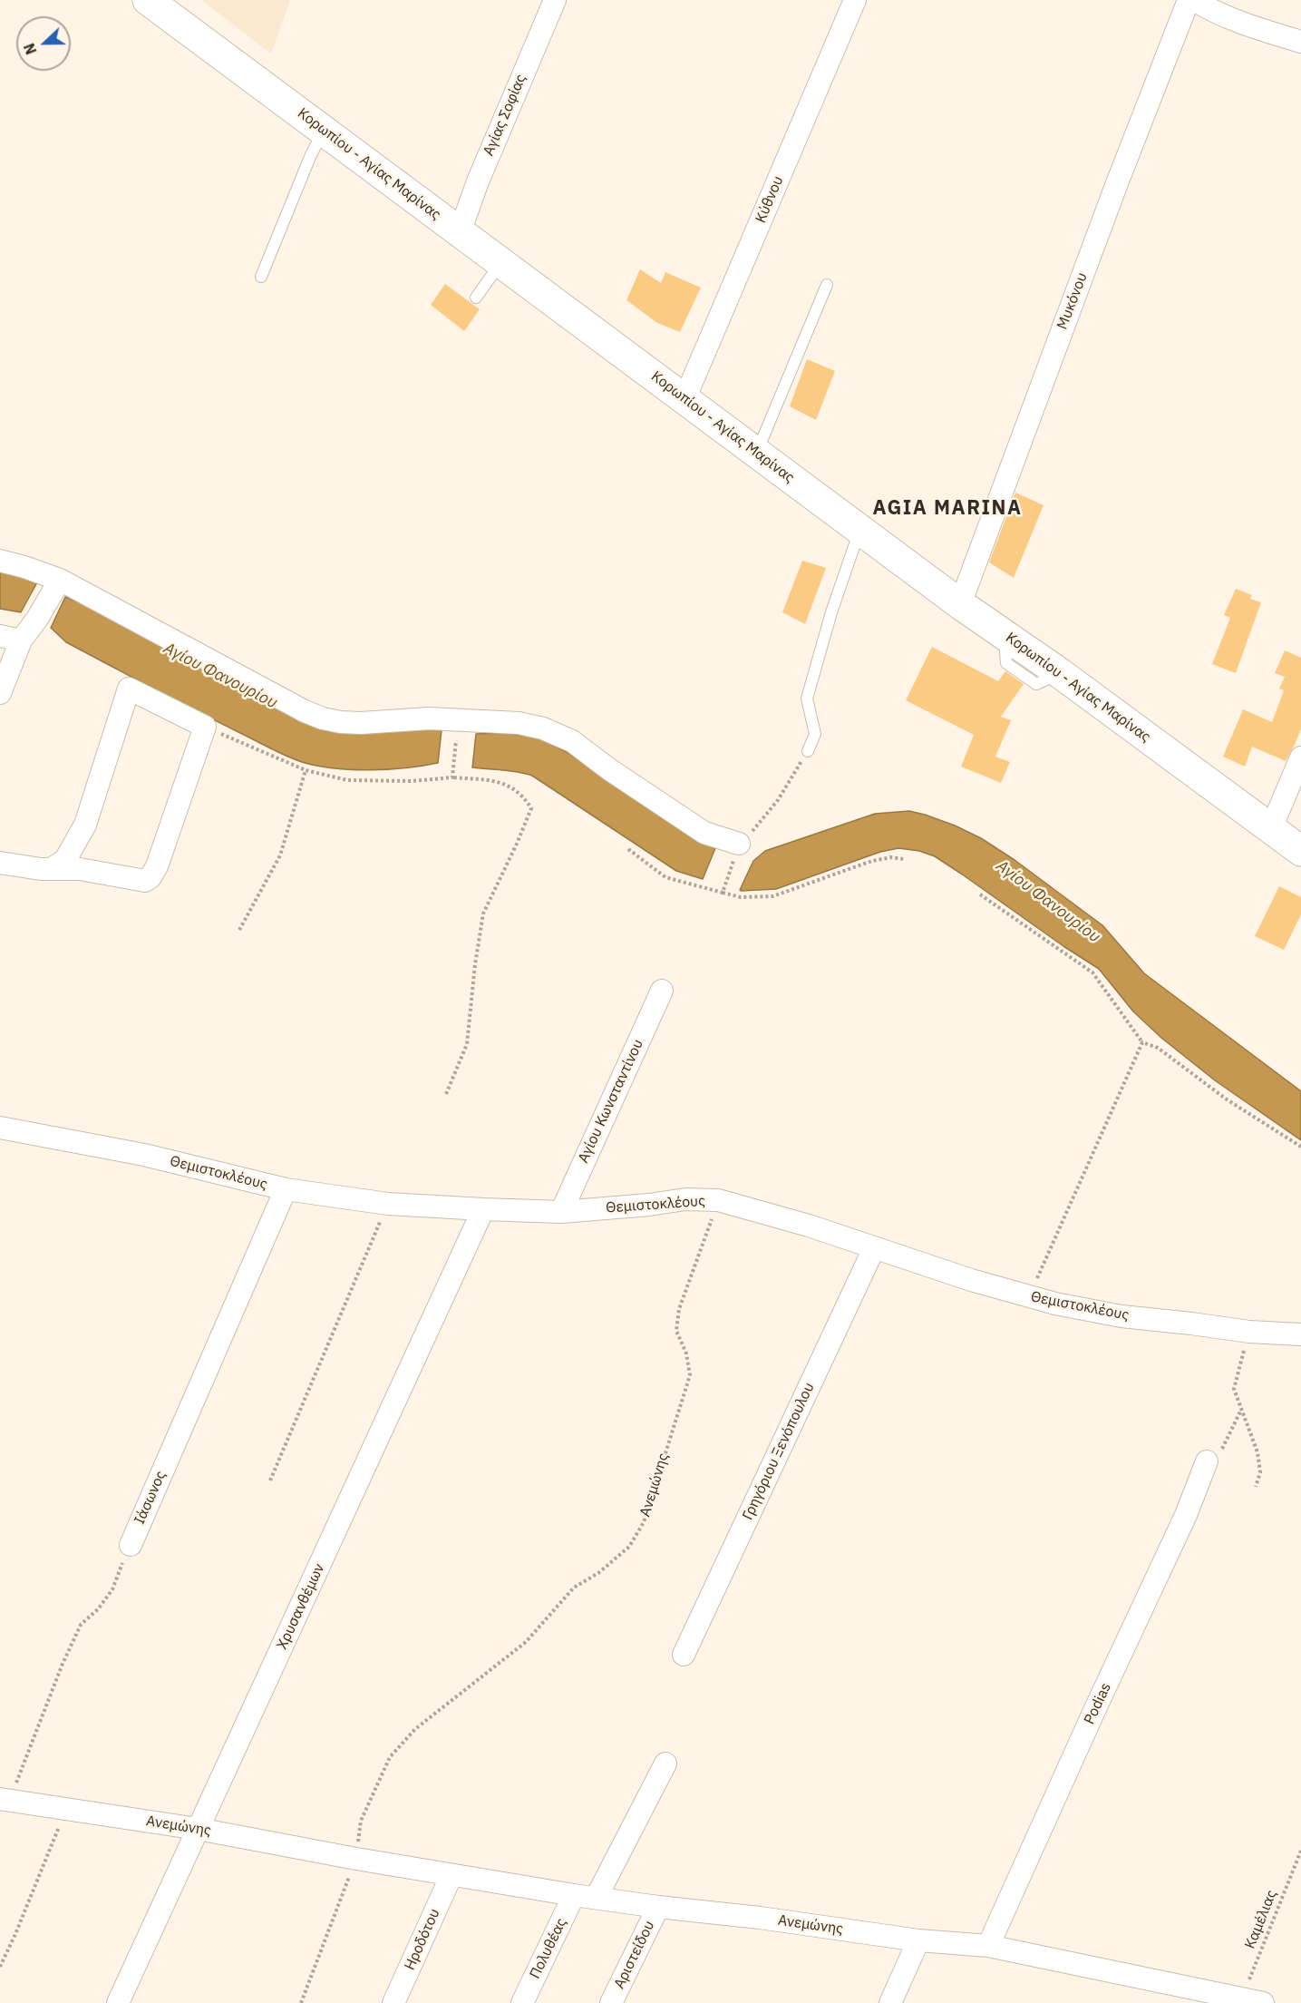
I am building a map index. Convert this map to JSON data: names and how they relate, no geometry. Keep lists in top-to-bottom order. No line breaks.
{"streets":{"main road":["Κορωπίου - Αγίας Μαρίνας"],"street":["Αγίας Σοφίας","Κύθνου","Μυκόνου","Αγίου Κωνσταντίνου","Θεμιστοκλέους","Γρηγόριου Ξενόπουλου","Ανεμώνης","Ιάσωνος","Χρυσανθέμων","Podias","Ηροδότου","Πολυθέας","Αριστείδου"],"path":["Καμέλιας"]},"crossings":[["Αγίας Σοφίας","Κορωπίου - Αγίας Μαρίνας"],["Κορωπίου - Αγίας Μαρίνας","Κύθνου"],["Κορωπίου - Αγίας Μαρίνας","Μυκόνου"],["Αγίου Κωνσταντίνου","Θεμιστοκλέους"],["Θεμιστοκλέους","Γρηγόριου Ξενόπουλου"],["Θεμιστοκλέους","Ανεμώνης"],["Θεμιστοκλέους","Ιάσωνος"],["Θεμιστοκλέους","Χρυσανθέμων"],["Ανεμώνης","Χρυσανθέμων"],["Ανεμώνης","Podias"],["Ανεμώνης","Καμέλιας"],["Ανεμώνης","Ηροδότου"],["Ανεμώνης","Πολυθέας"],["Ανεμώνης","Αριστείδου"]],"districts":["AGIA MARINA"],"water":["Αγίου Φανουρίου"],"north":"left"}
